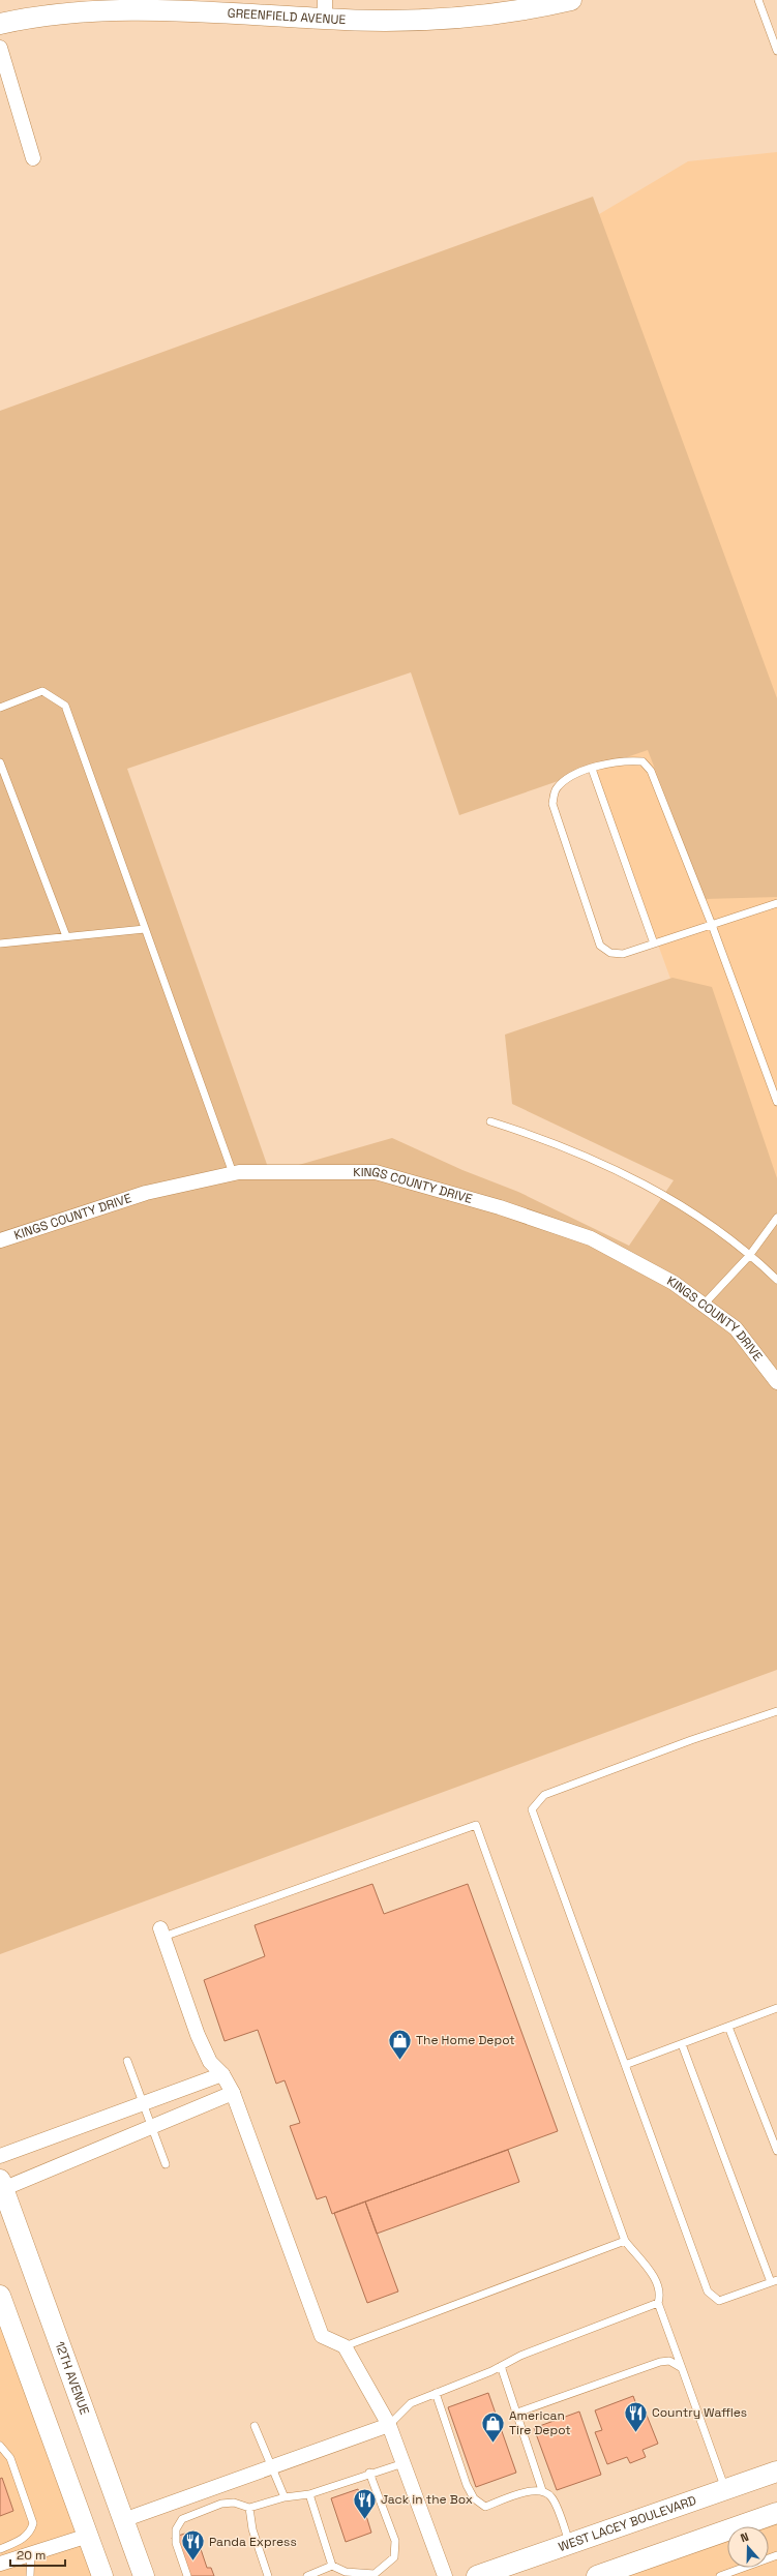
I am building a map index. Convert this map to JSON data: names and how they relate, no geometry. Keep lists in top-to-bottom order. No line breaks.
{"streets":{"main road":["GREENFIELD AVENUE","12TH AVENUE","WEST LACEY BOULEVARD"],"street":["KINGS COUNTY DRIVE"]},"places":{"shop":["The Home Depot","American Tire Depot"],"restaurant":["Country Waffles","Jack in the Box","Panda Express"]},"scale_bar":"20 m","north":"top"}
